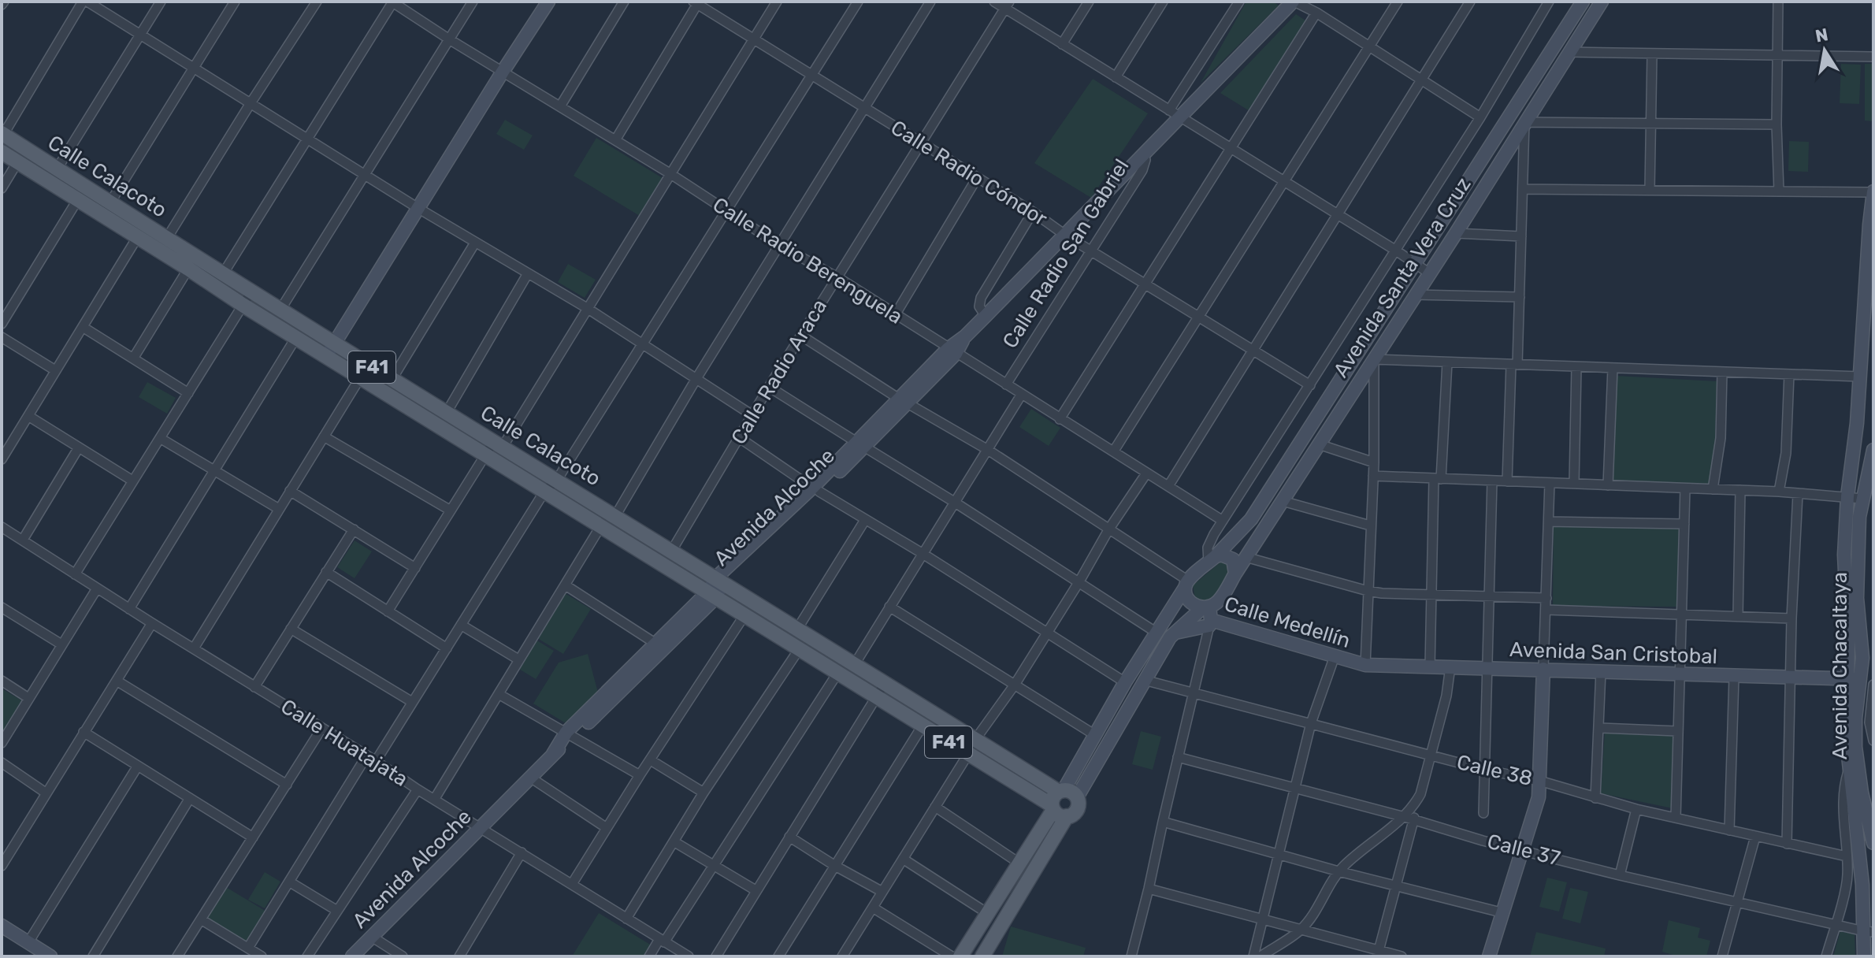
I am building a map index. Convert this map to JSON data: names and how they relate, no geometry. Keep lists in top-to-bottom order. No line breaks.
{"streets":{"main road":["Calle Calacoto","F41"],"street":["Calle Radio Cóndor","Calle Radio San Gabriel","Calle Radio Berenguela","Avenida Santa Vera Cruz","Calle Radio Araca","Avenida Alcoche","Calle Medellín","Avenida San Cristobal","Avenida Chacaltaya","Calle Huatajata","Calle 38","Calle 37"]},"crossings":[["Calle Radio Cóndor","Calle Radio San Gabriel"],["Calle Radio Cóndor","Calle Radio Araca"],["Calle Radio Cóndor","Avenida Alcoche"],["Calle Calacoto","Calle Radio Araca"],["Calle Calacoto","Avenida Alcoche"],["Calle Radio San Gabriel","Calle Radio Berenguela"],["Calle Radio San Gabriel","Avenida Alcoche"],["Calle Radio Berenguela","Calle Radio Araca"],["Calle Radio Berenguela","Avenida Alcoche"],["Avenida Santa Vera Cruz","Calle Medellín"],["Avenida Alcoche","Calle Huatajata"],["Calle Medellín","Avenida San Cristobal"],["Avenida San Cristobal","Avenida Chacaltaya"]],"north":"top"}
